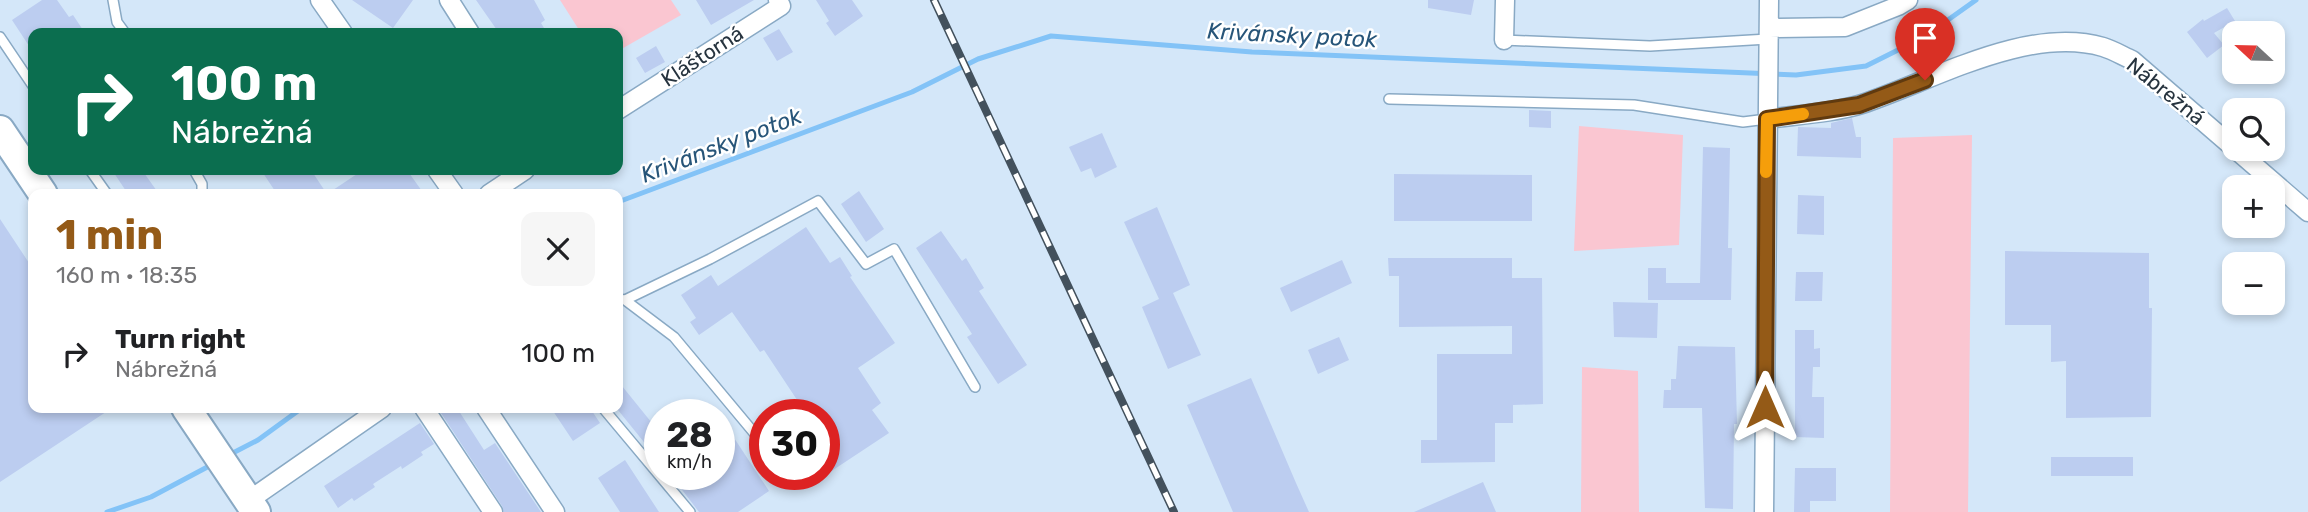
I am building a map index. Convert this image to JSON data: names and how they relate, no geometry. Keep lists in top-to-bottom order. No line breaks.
{"streets":{"street":["Kláštorná","Nábrežná"]},"water":["Krivánsky potok"],"north":"left","page":{"map_buttons":["+","−"],"turn":["100 m","Nábrežná"],"heading":["1 min","160 m · 18:35"],"list":[{"name":"Turn right","note":"Nábrežná","value":"100 m"}],"speed":"28 km/h","limit":"30"}}
